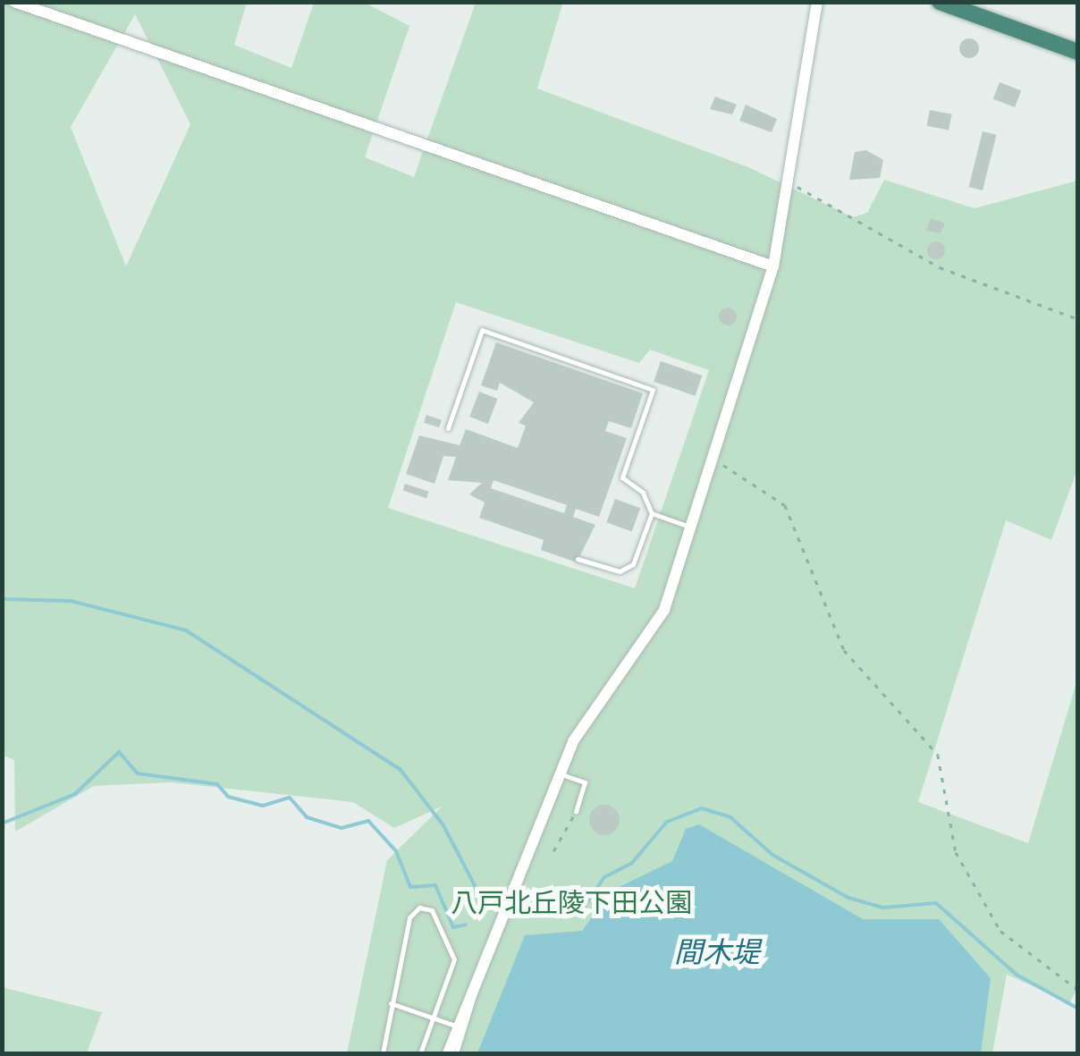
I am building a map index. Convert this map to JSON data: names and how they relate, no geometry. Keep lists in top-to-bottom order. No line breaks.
{"water":["間木堤"],"parks":["八戸北丘陵下田公園"]}
